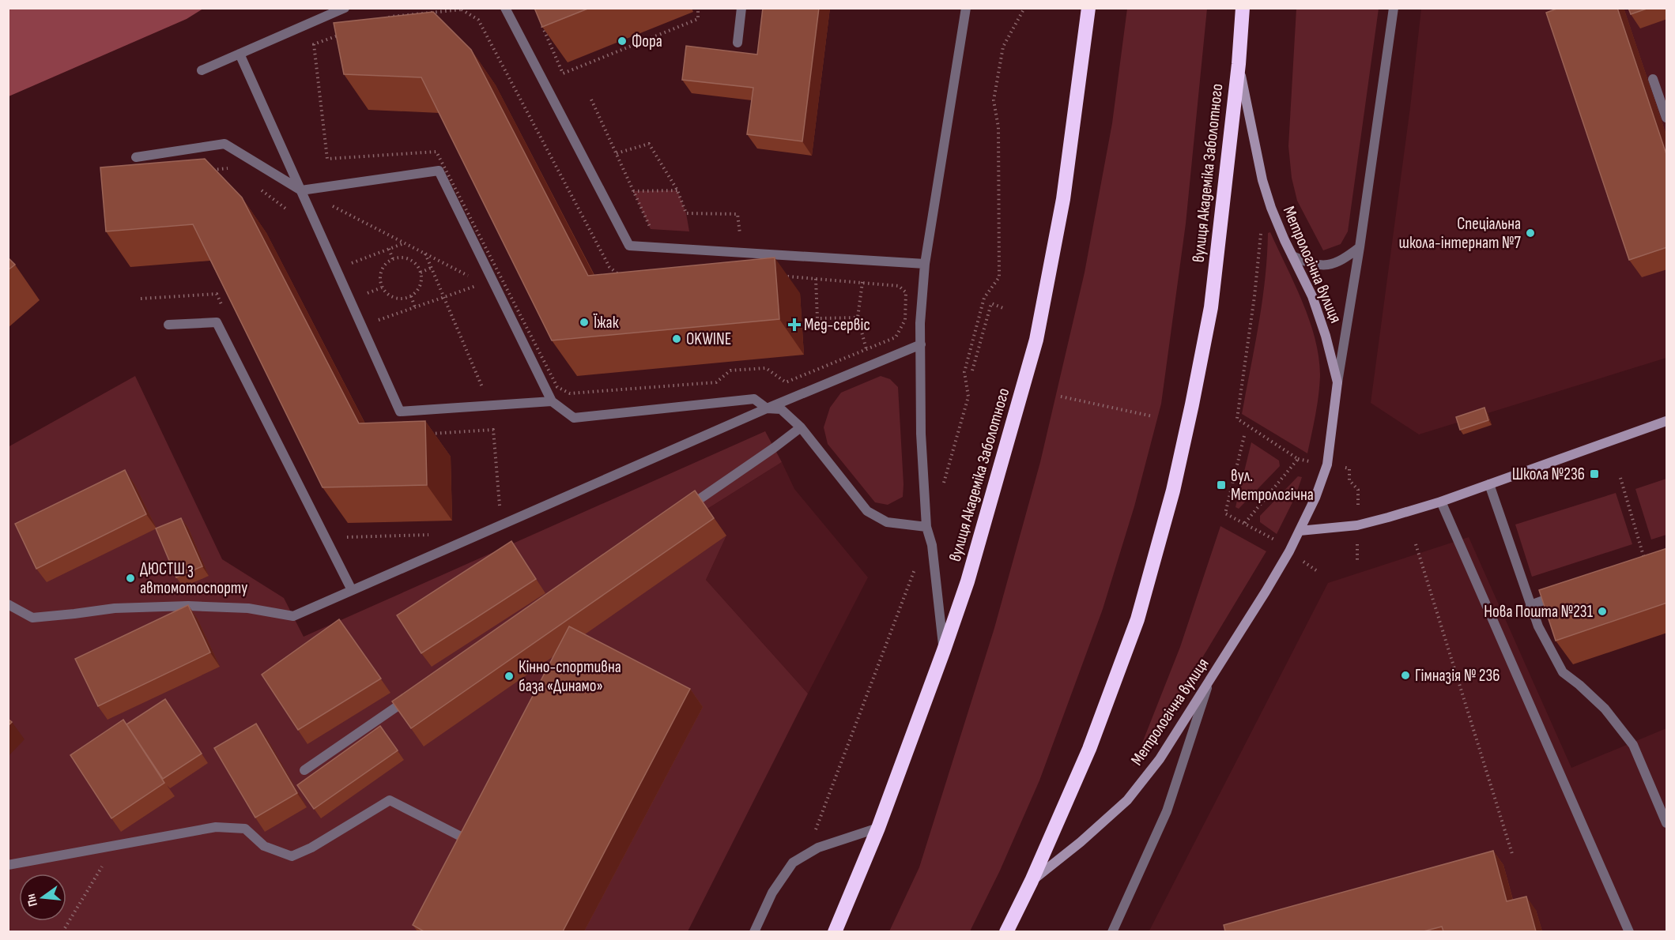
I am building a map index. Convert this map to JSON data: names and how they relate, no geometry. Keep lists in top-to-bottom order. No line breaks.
{"streets":{"highway":["вулиця Академіка Заболотного"],"street":["Метрологічна вулиця"]},"crossings":[["вулиця Академіка Заболотного","Метрологічна вулиця"]],"places":{"other":["Фора","Спеціальна школа-інтернат №7","Їжак","OKWINE","ДЮСТШ з автомотоспорту","Нова Пошта №231","Гімназія № 236","Кінно-спортивна база «Динамо»"],"health":["Мед-сервіс"],"transit":["Школа №236","вул. Метрологічна"]},"north":"left"}
